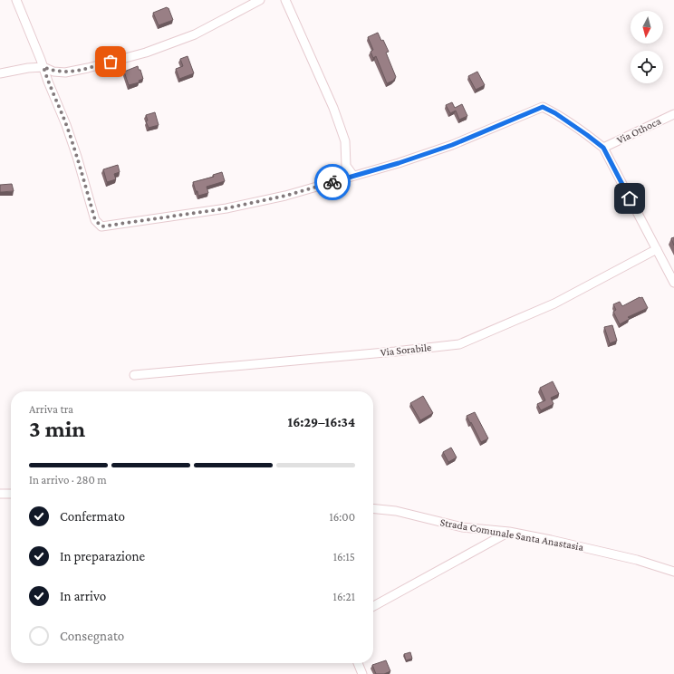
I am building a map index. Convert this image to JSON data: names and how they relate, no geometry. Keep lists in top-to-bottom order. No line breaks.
{"streets":{"street":["Via Othoca","Via Sorabile","Strada Comunale Santa Anastasia"]},"north":"bottom","page":{"heading":["3 min","Arriva tra","16:29–16:34"],"bar":"In arrivo · 280 m","list":[["Confermato","16:00"],["In preparazione","16:15"],["In arrivo","16:21"],"Consegnato"]}}
